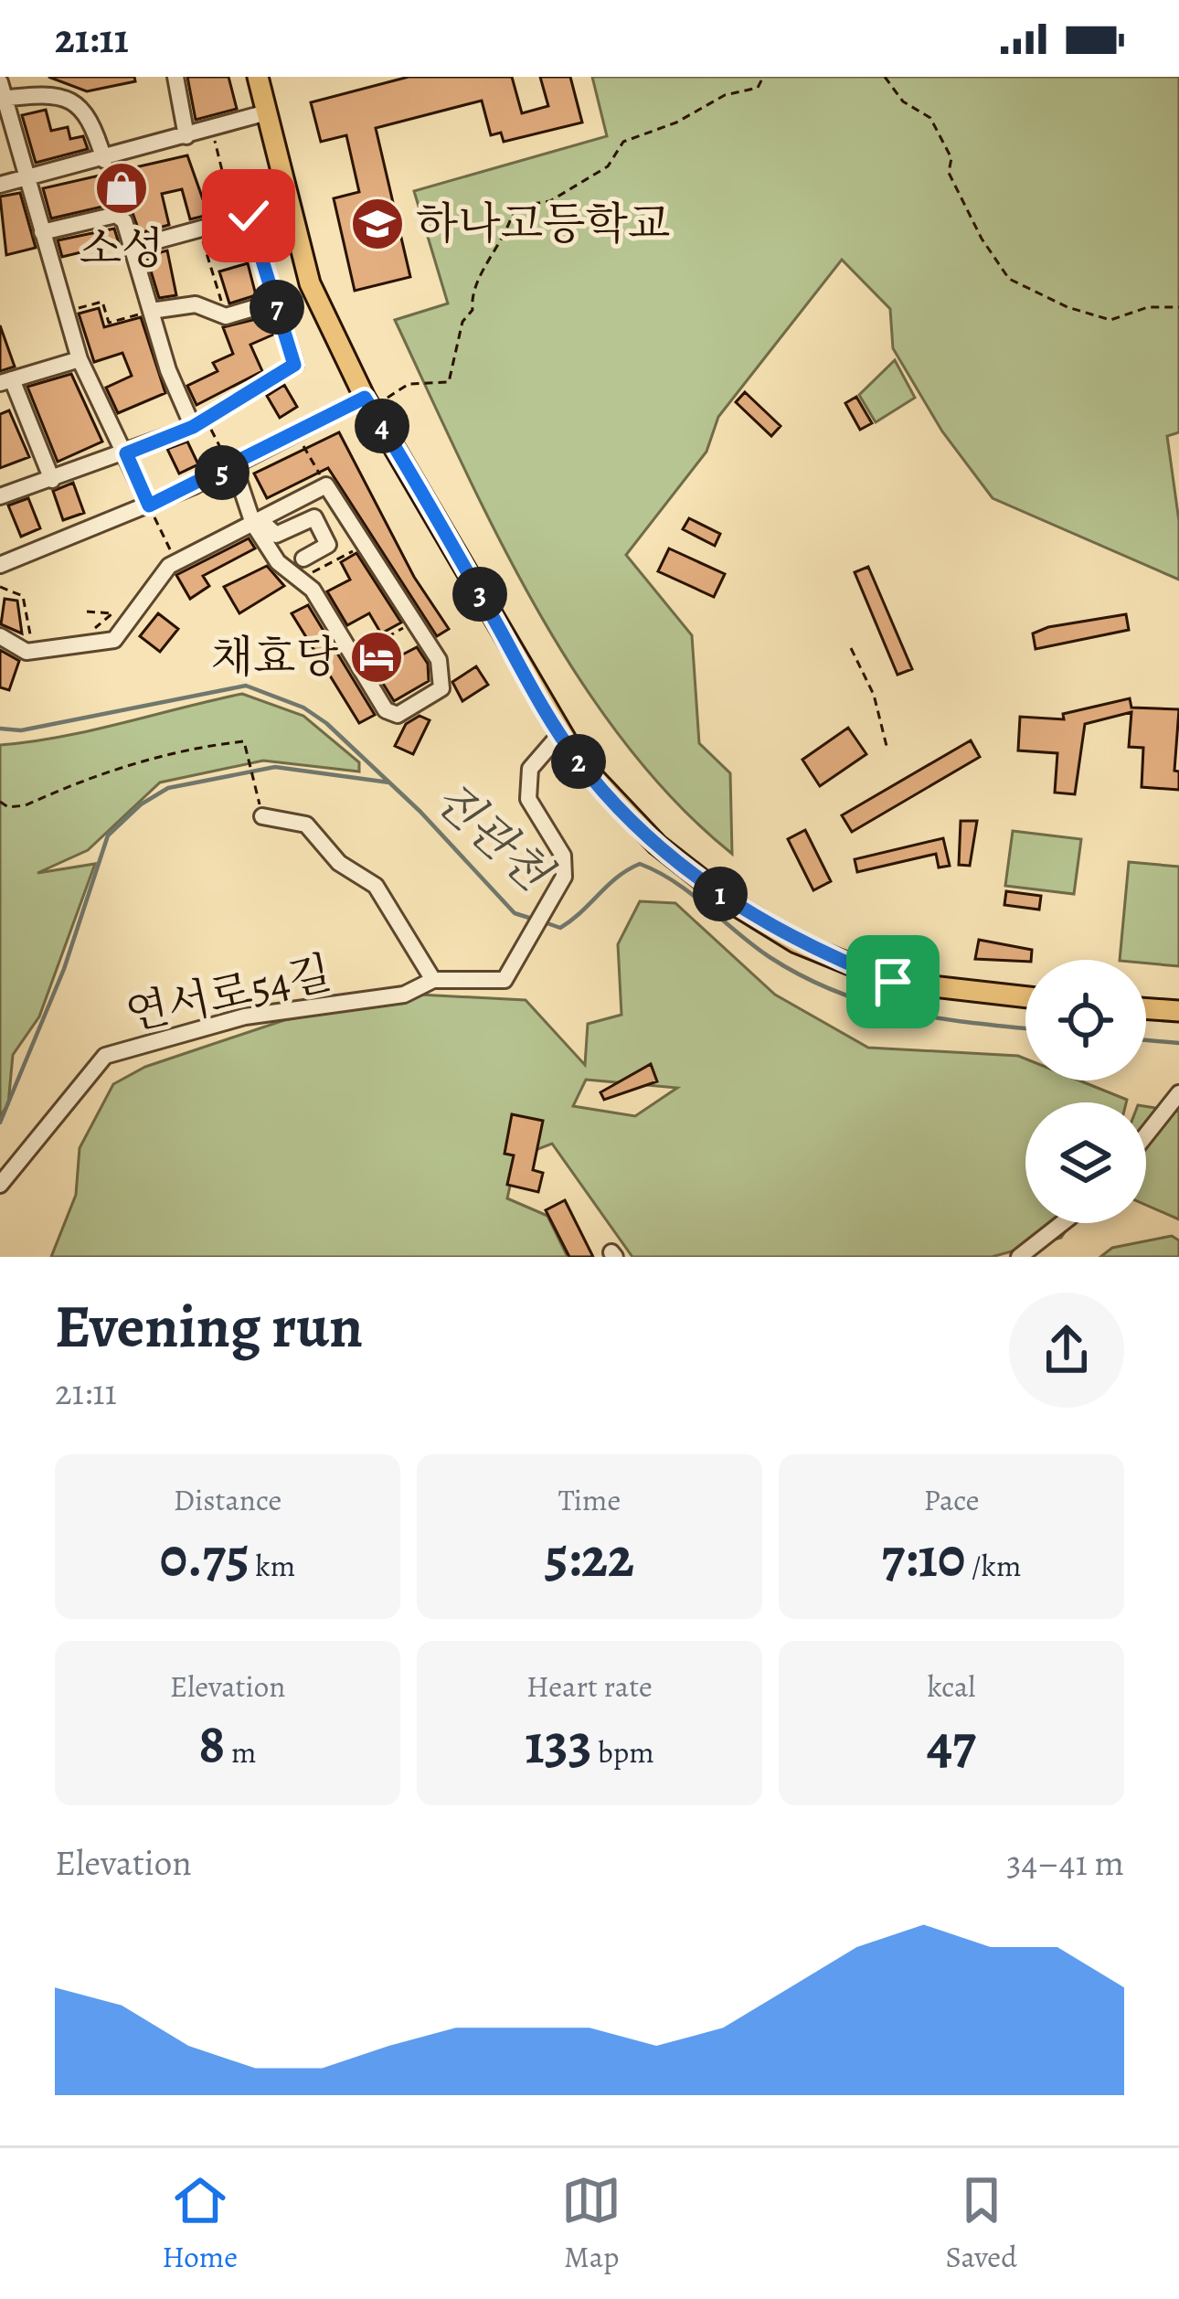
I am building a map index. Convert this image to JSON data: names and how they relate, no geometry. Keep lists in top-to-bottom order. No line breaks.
{"streets":{"street":["연서로54길"]},"water":["진관천"],"places":{"shop":["소성"],"school or university":["하나고등학교"],"hotel":["채효당"]},"page":{"status":"21:11","pins":["7","4","5","3","2","1"],"heading":["Evening run","21:11"],"stats":[["Distance","0.75 km"],["Time","5:22"],["Pace","7:10 /km"],["Elevation","8 m"],["Heart rate","133 bpm"],["kcal","47"]],"chart":["Elevation","34–41 m"],"tabs":["Home","Map","Saved"]}}
